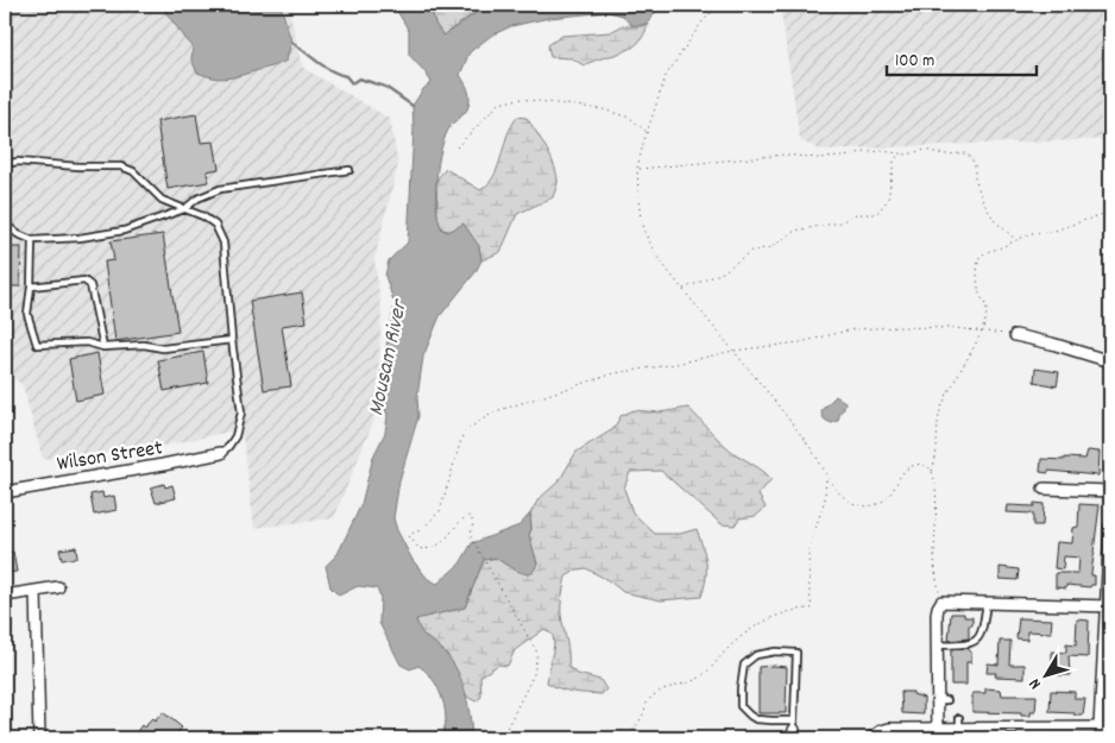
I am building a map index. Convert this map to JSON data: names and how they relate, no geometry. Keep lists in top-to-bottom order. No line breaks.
{"streets":{"street":["Wilson Street"]},"water":["Mousam River"],"scale_bar":"100 m","north":"bottom left"}
